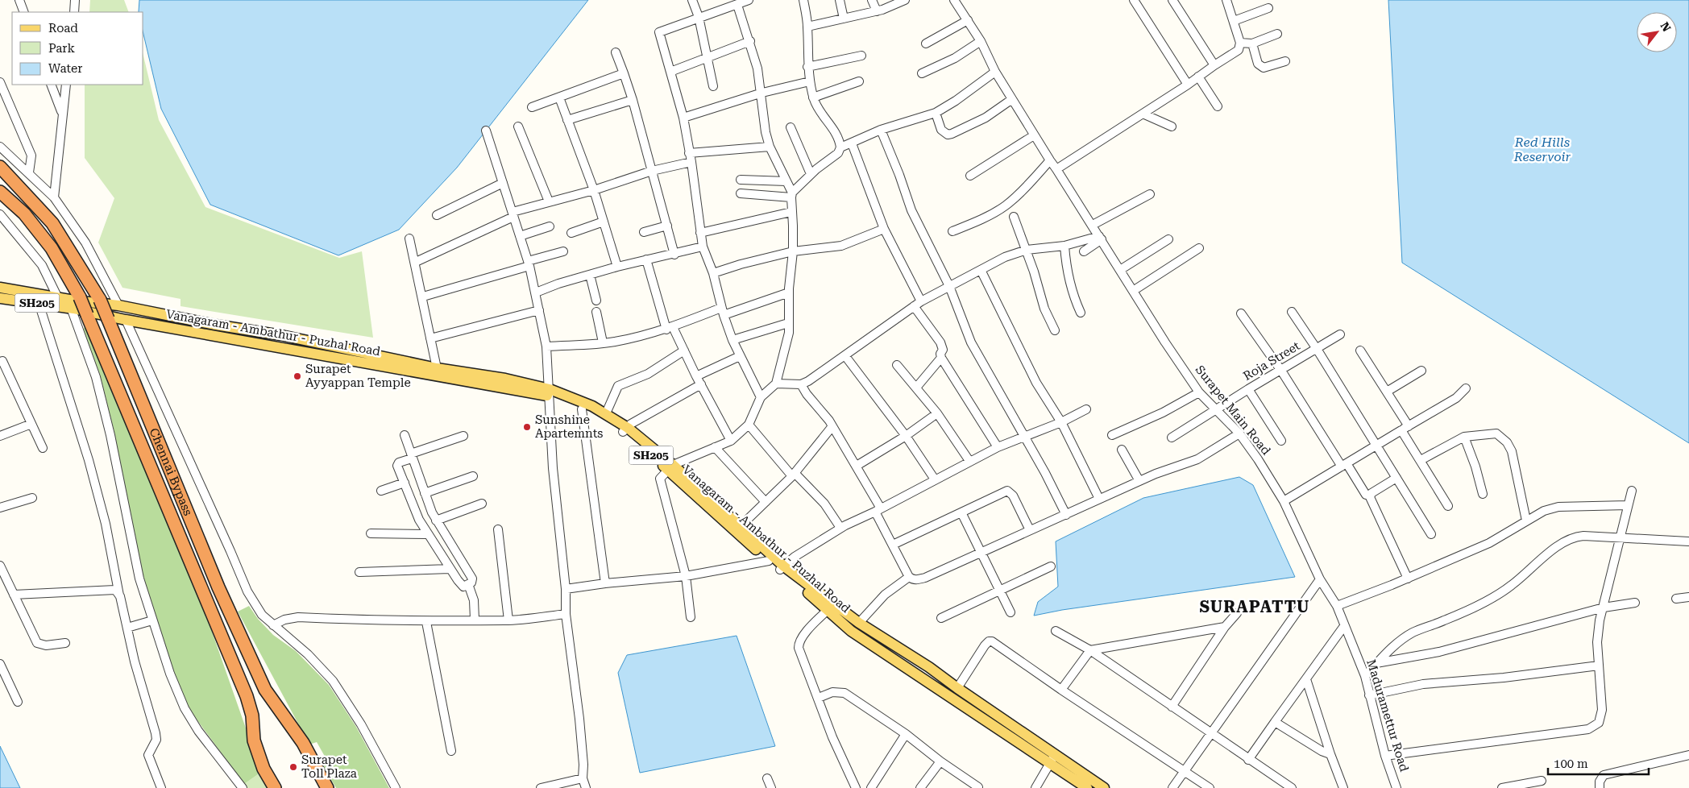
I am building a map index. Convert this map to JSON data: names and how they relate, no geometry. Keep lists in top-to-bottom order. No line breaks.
{"streets":{"highway":["Chennai Bypass"],"main road":["SH205","Vanagaram - Ambathur - Puzhal Road"],"street":["Roja Street","Surapet Main Road","Maduramettur Road"]},"crossings":[["Roja Street","Surapet Main Road"],["Surapet Main Road","Maduramettur Road"]],"districts":["SURAPATTU"],"water":["Red Hills Reservoir"],"places":["Surapet Ayyappan Temple","Sunshine Apartemnts","Surapet Toll Plaza"],"legend":["Road","Park","Water"],"scale_bar":"100 m","north":"top right"}
